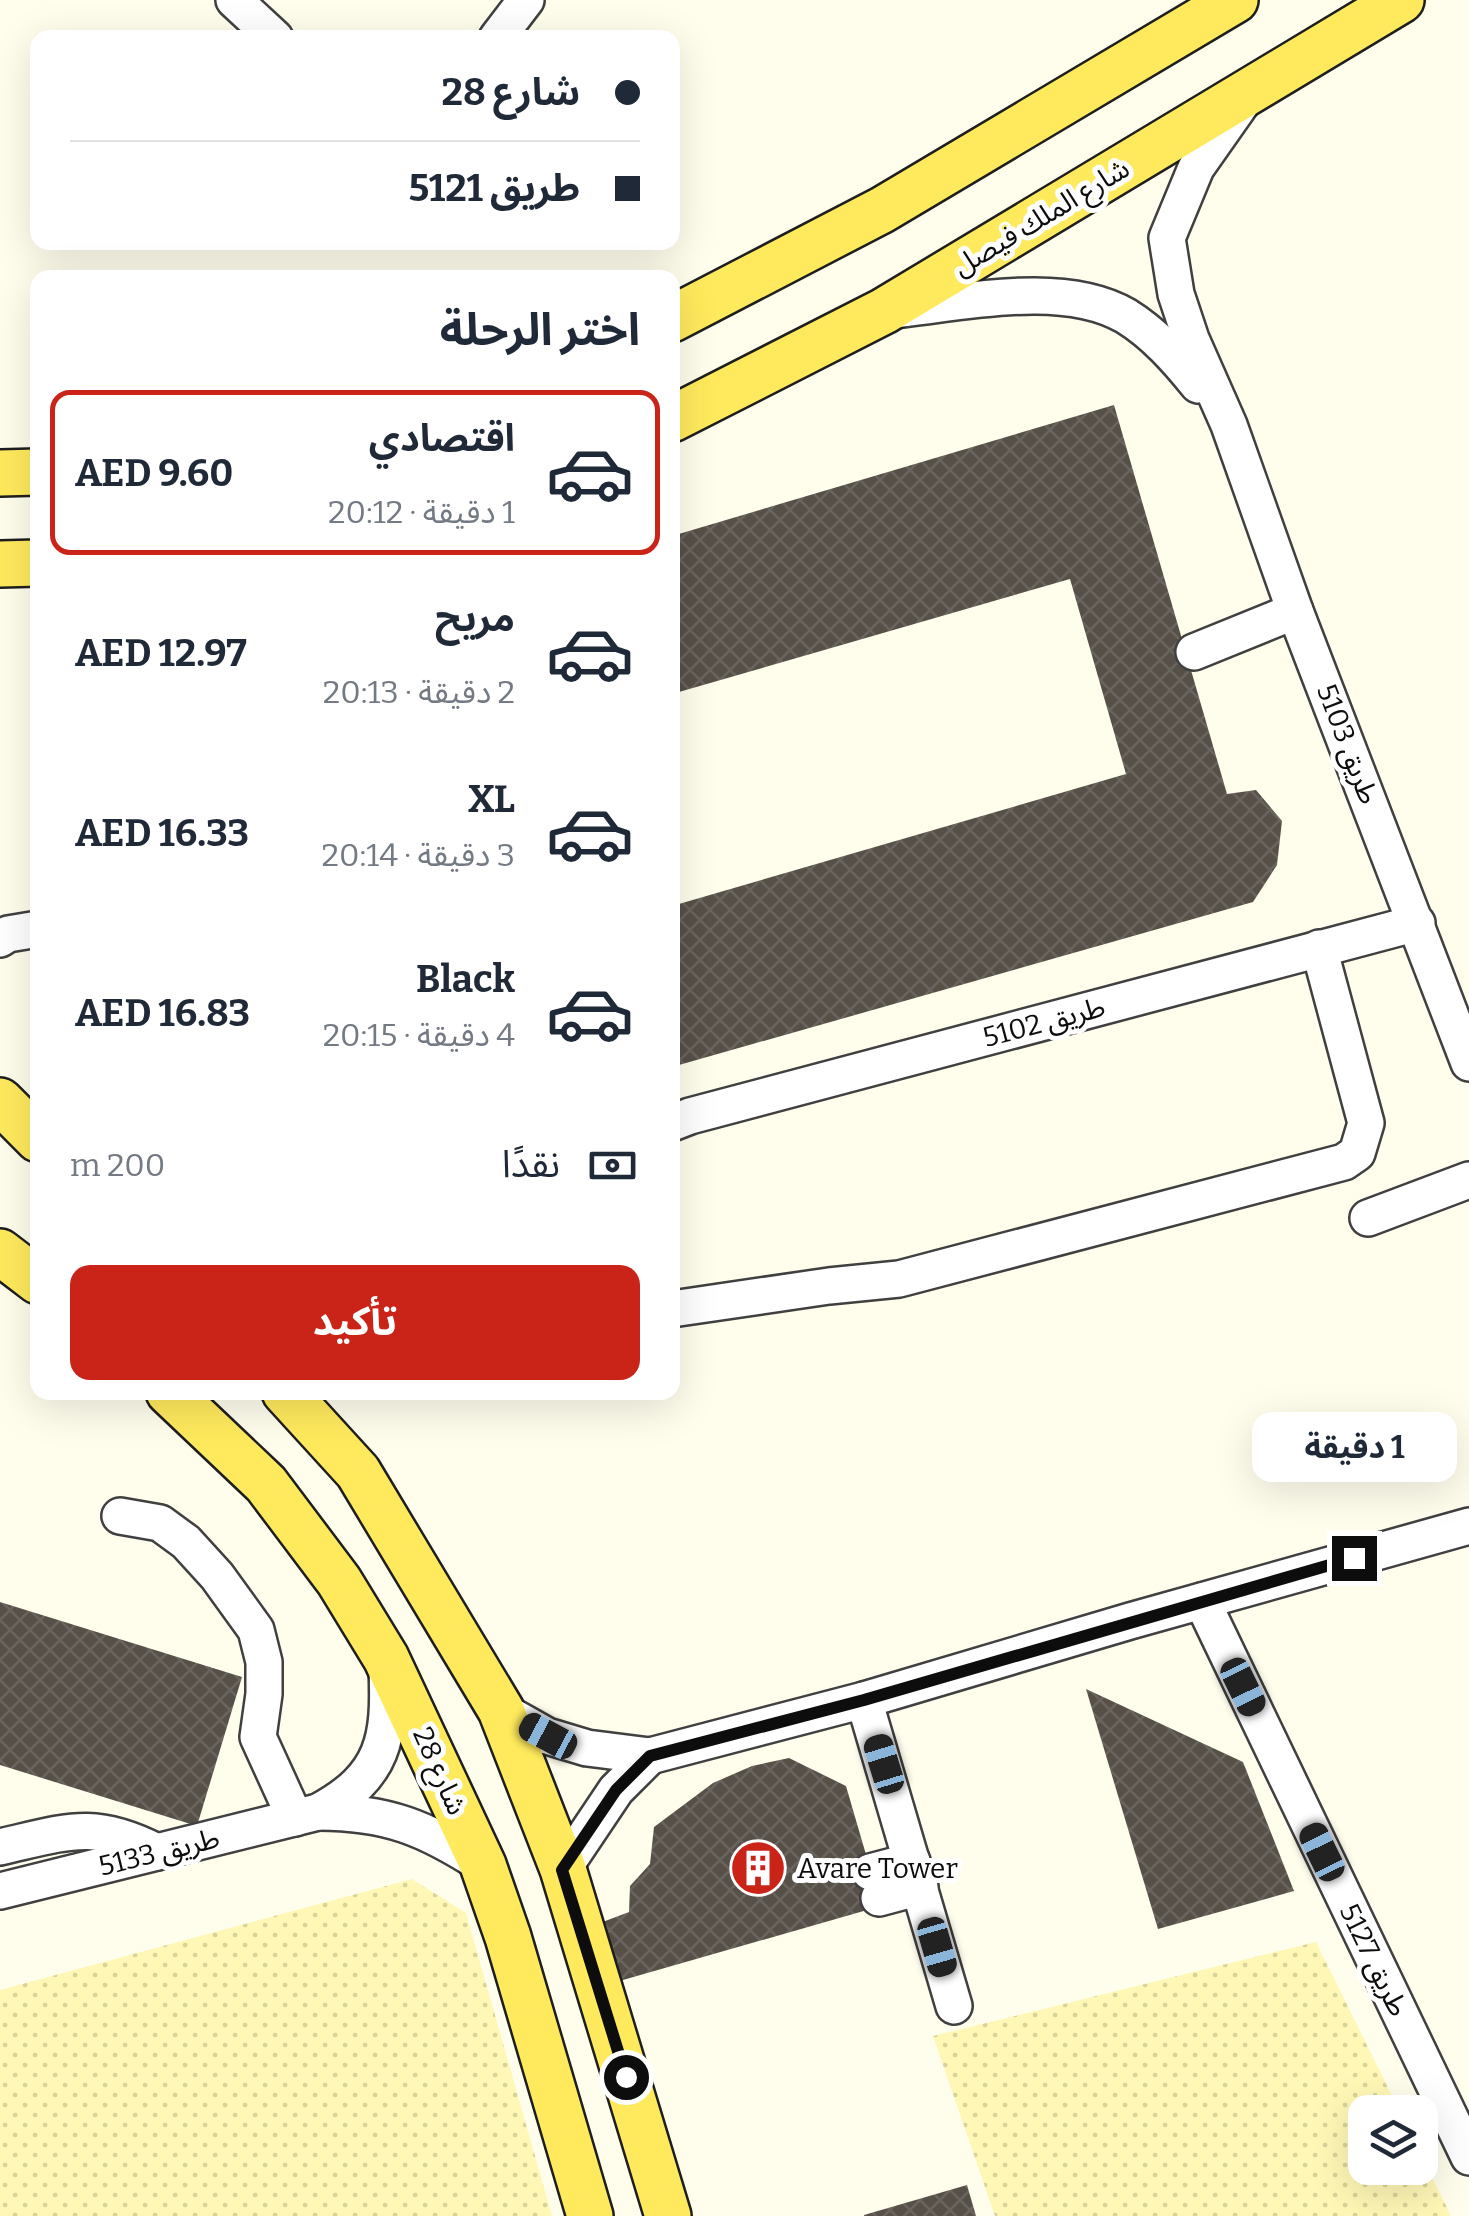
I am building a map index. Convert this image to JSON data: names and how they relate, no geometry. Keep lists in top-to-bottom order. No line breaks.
{"streets":{"main road":["شارع الملك فيصل","شارع 28"],"street":["طريق 5103","طريق 5102","طريق 5133","طريق 5127"]},"crossings":[["شارع الملك فيصل","طريق 5103"],["طريق 5103","طريق 5102"],["شارع 28","طريق 5133"]],"places":{"building":["Avare Tower"]},"page":{"banner":["شارع 28","طريق 5121"],"heading":"اختر الرحلة","list":[{"name":"اقتصادي","note":"1 دقيقة · 20:12","value":"AED 9.60"},{"name":"مريح","note":"2 دقيقة · 20:13","value":"AED 12.97"},{"name":"XL","note":"3 دقيقة · 20:14","value":"AED 16.33"},{"name":"Black","note":"4 دقيقة · 20:15","value":"AED 16.83"}],"pay":["نقدًا","200 m"],"buttons":"تأكيد","bubble":"1 دقيقة"}}
